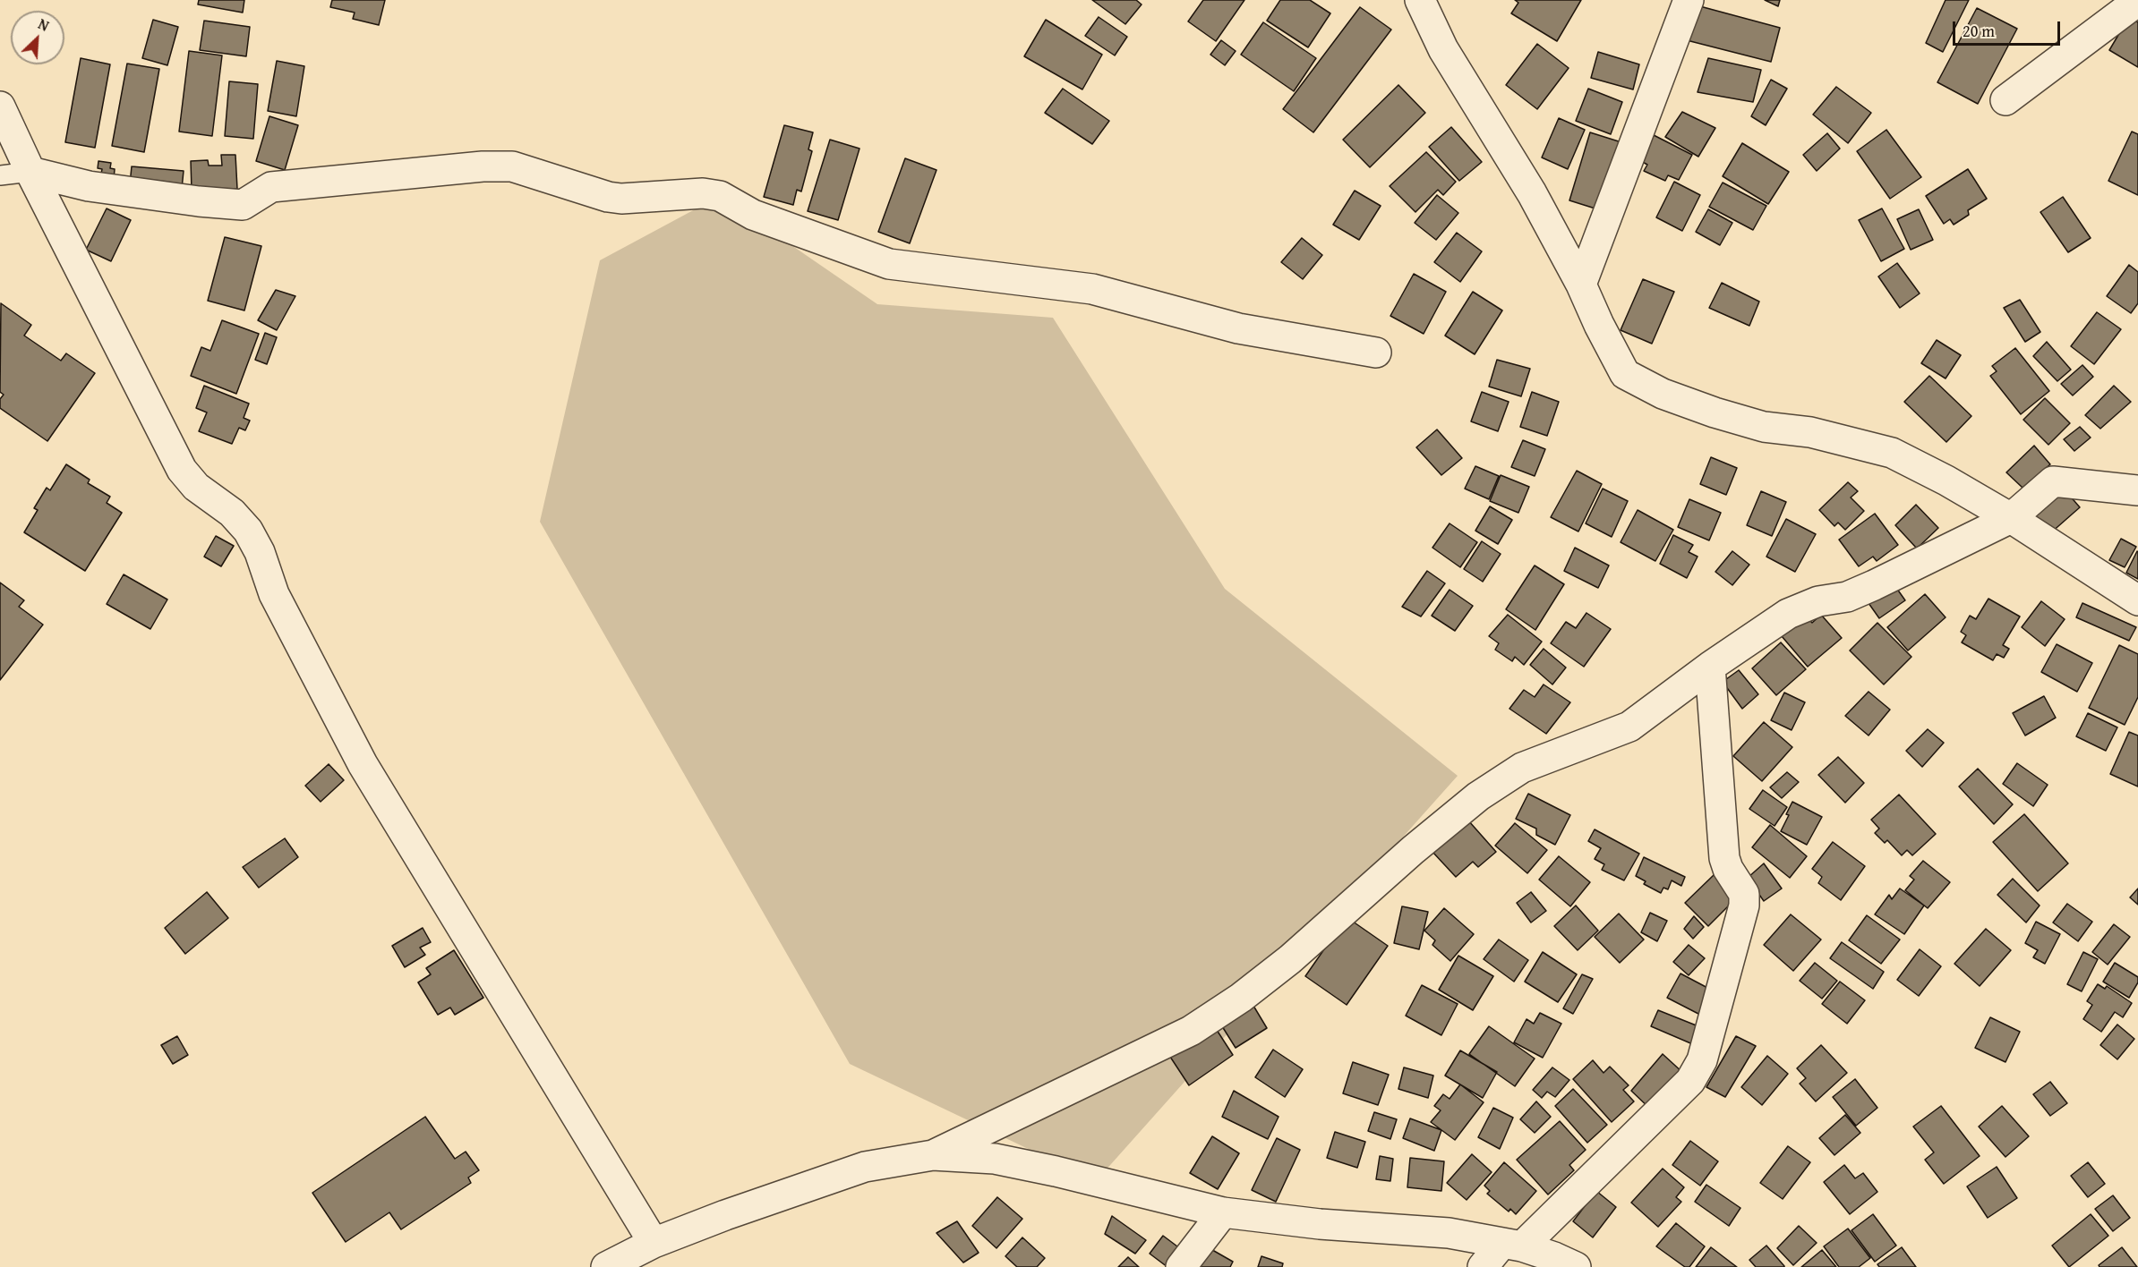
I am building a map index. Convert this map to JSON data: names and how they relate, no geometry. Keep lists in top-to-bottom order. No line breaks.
{"scale_bar":"20 m","north":"top right"}
